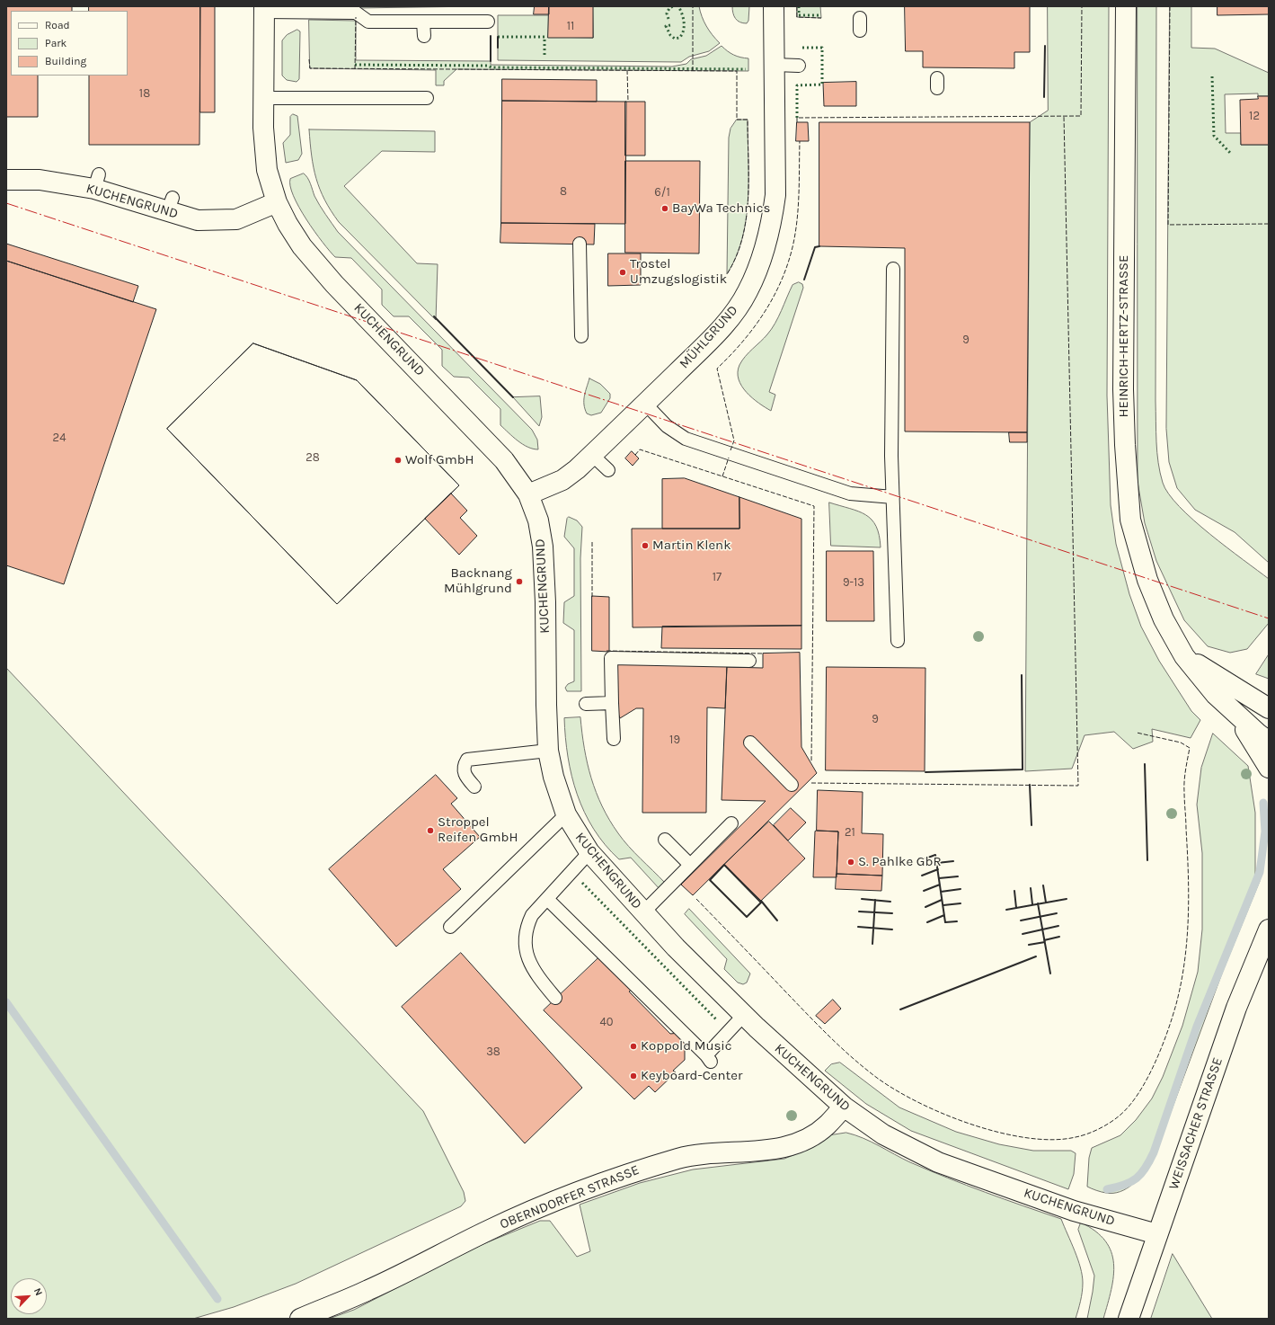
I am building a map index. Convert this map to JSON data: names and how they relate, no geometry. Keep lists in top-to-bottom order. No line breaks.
{"streets":{"street":["KUCHENGRUND","HEINRICH-HERTZ-STRASSE","MÜHLGRUND","WEISSACHER STRASSE","OBERNDORFER STRASSE"]},"crossings":[["KUCHENGRUND","MÜHLGRUND"],["KUCHENGRUND","WEISSACHER STRASSE"],["KUCHENGRUND","OBERNDORFER STRASSE"]],"places":["BayWa Technics","Trostel Umzugslogistik","Wolf GmbH","Martin Klenk","Backnang Mühlgrund","Stroppel Reifen GmbH","S. Pahlke GbR","Koppold Music","Keyboard-Center"],"house_numbers":["11","18","12","8","6/1","9","24","28","17","9-13","9","19","21","40","38"],"legend":["Road","Park","Building"],"north":"top right"}
